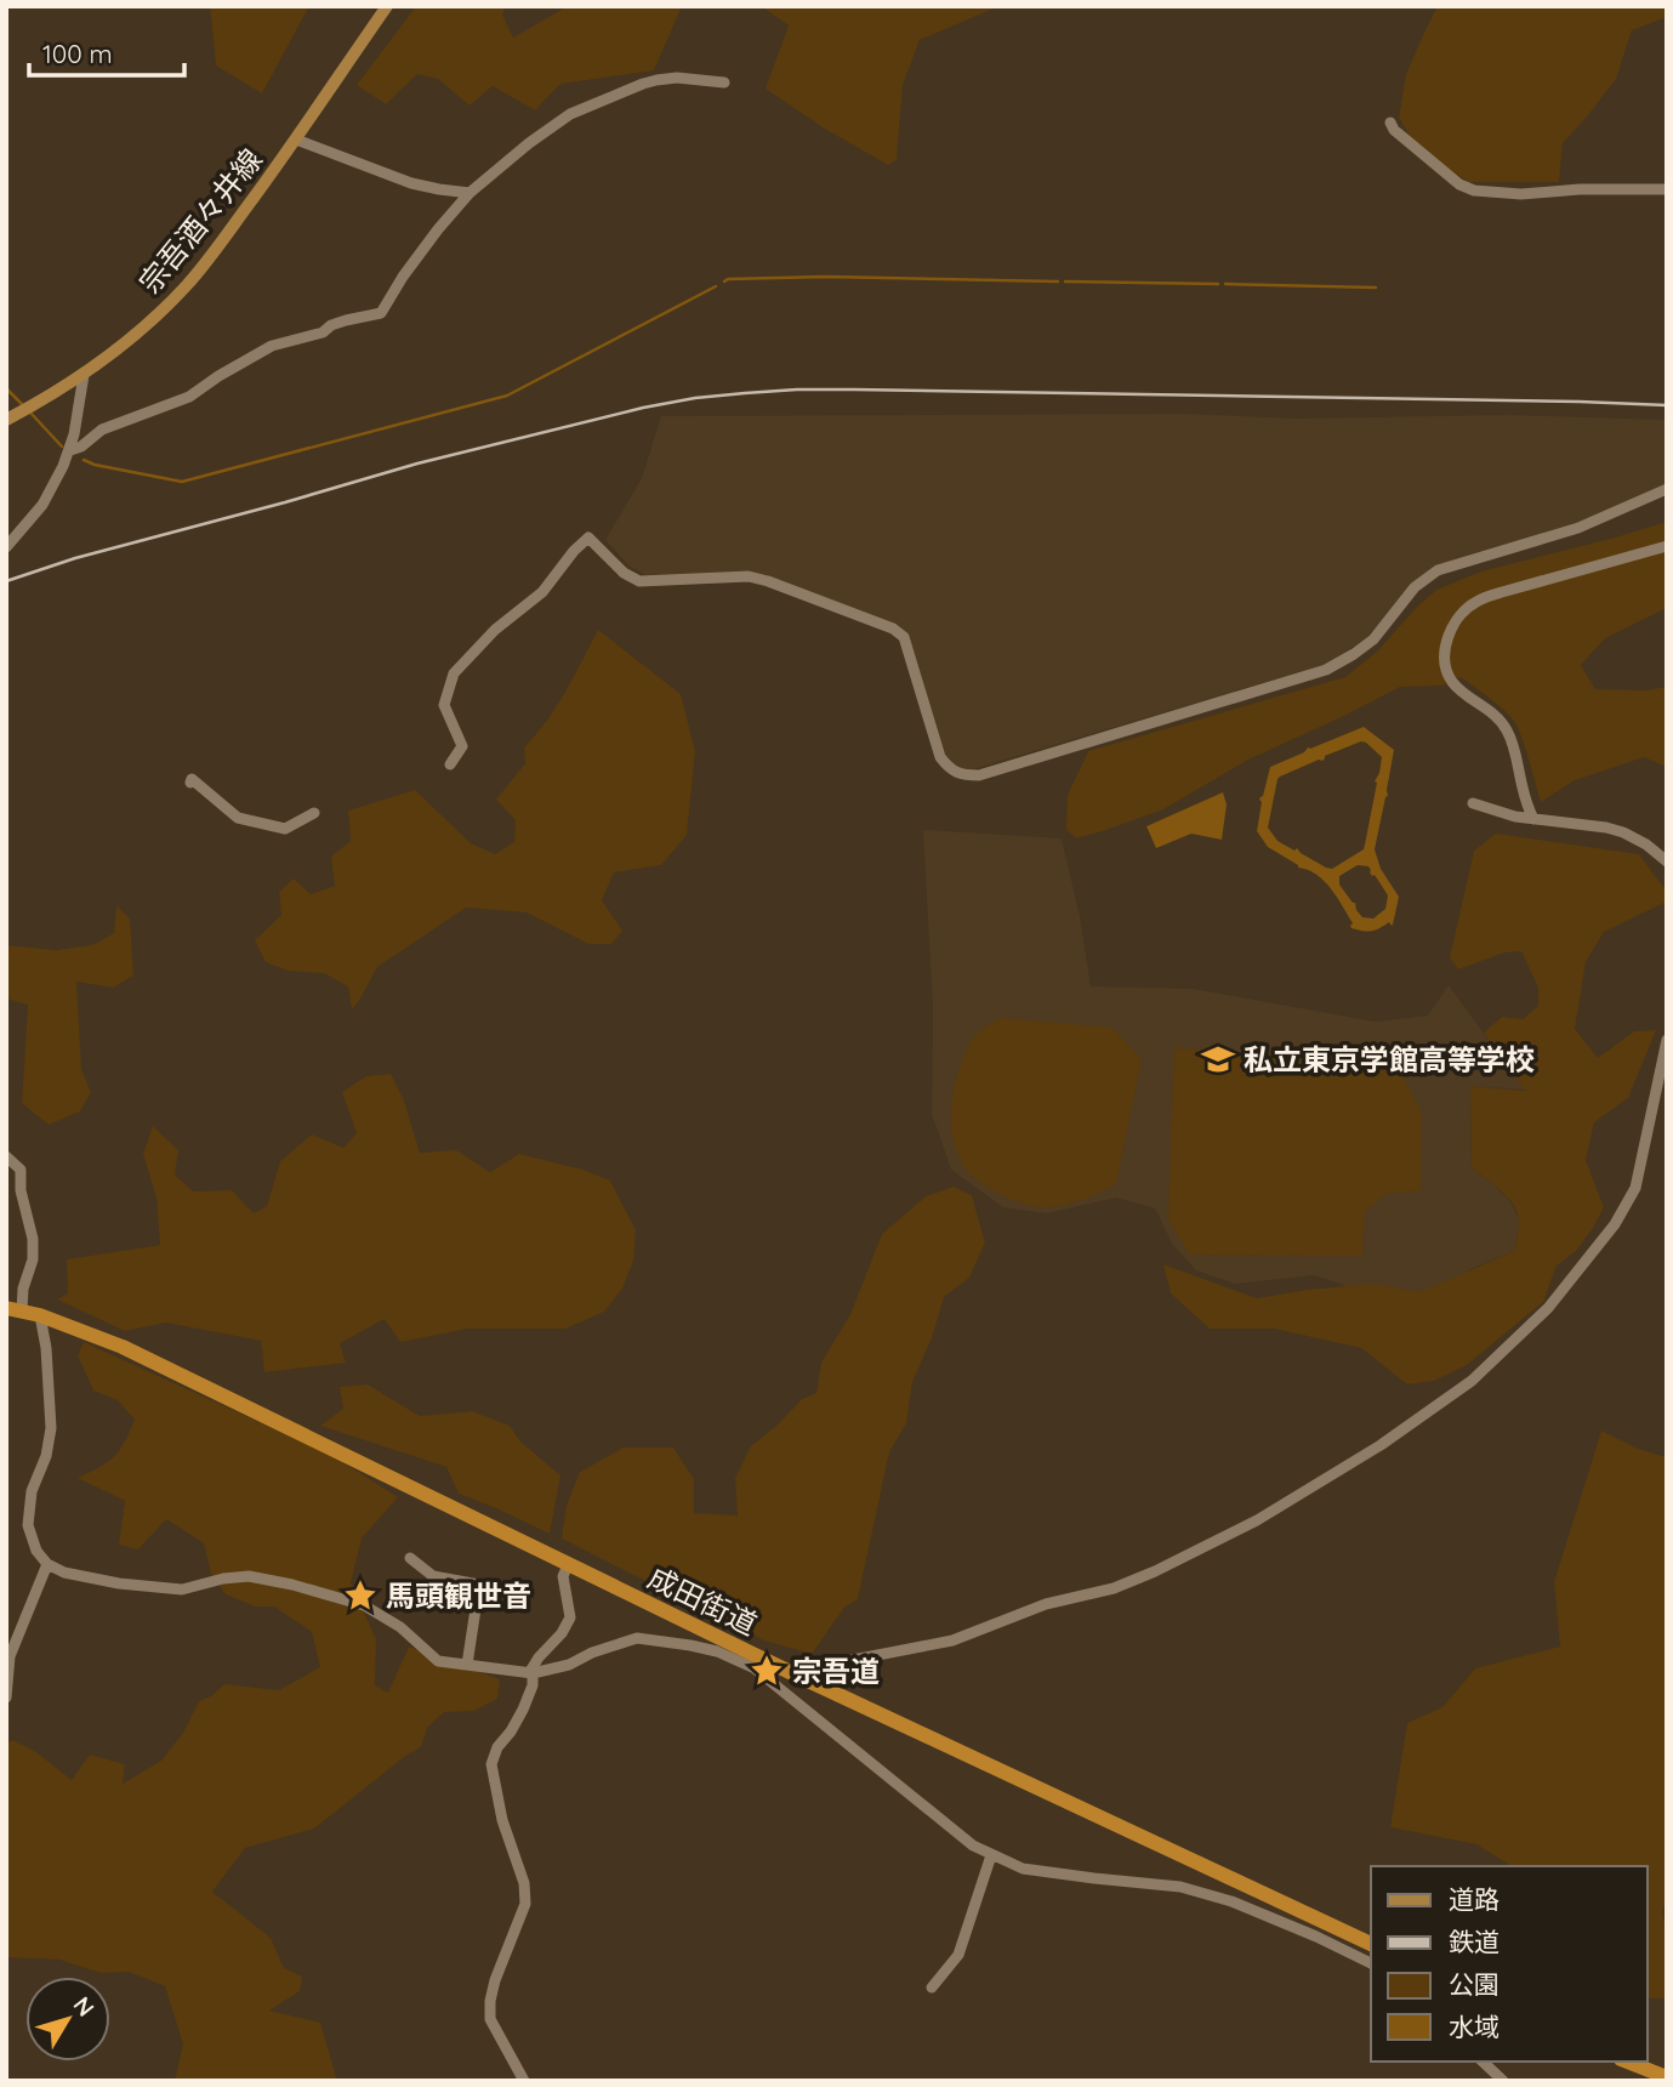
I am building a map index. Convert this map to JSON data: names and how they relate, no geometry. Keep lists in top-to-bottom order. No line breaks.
{"streets":{"highway":["成田街道"],"main road":["宗吾酒々井線"]},"places":{"school or university":["私立東京学館高等学校"],"place":["馬頭観世音","宗吾道"]},"legend":["道路","鉄道","公園","水域"],"scale_bar":"100 m","north":"top right"}
